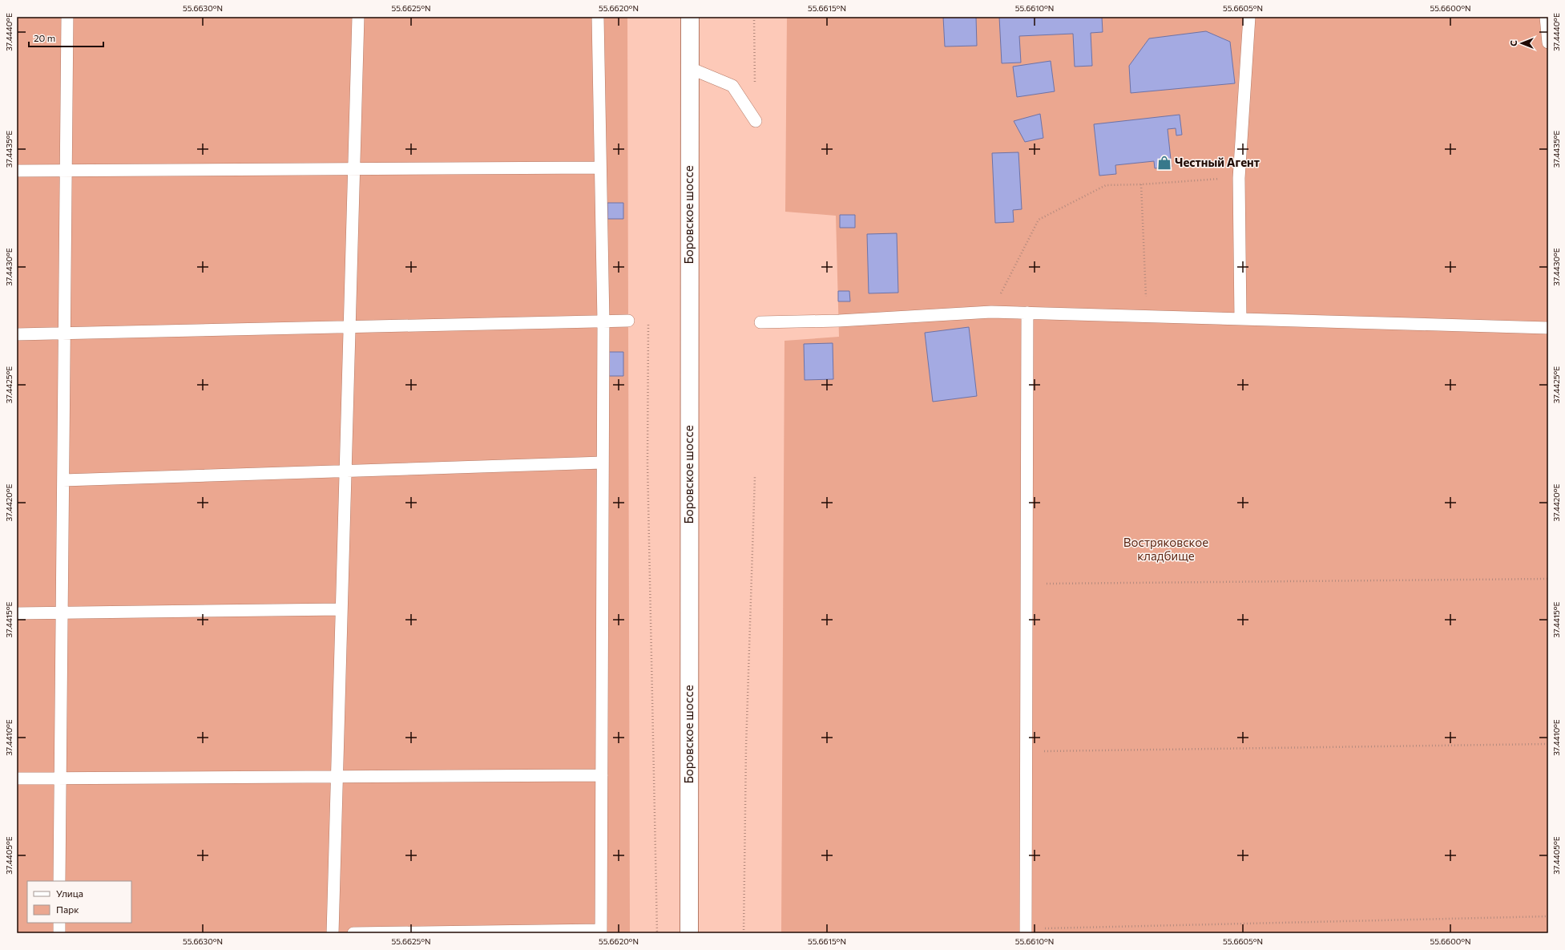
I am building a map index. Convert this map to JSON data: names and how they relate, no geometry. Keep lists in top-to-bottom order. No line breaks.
{"streets":{"street":["Боровское шоссе"]},"parks":["Востряковское кладбище"],"places":{"shop":["Честный Агент"]},"legend":["Улица","Парк"],"scale_bar":"20 m","north":"left","coordinates":["55.6630°N","55.6625°N","55.6620°N","55.6615°N","55.6610°N","55.6605°N","55.6600°N","37.4440°E","37.4435°E","37.4430°E","37.4425°E","37.4420°E","37.4415°E","37.4410°E","37.4405°E"]}
